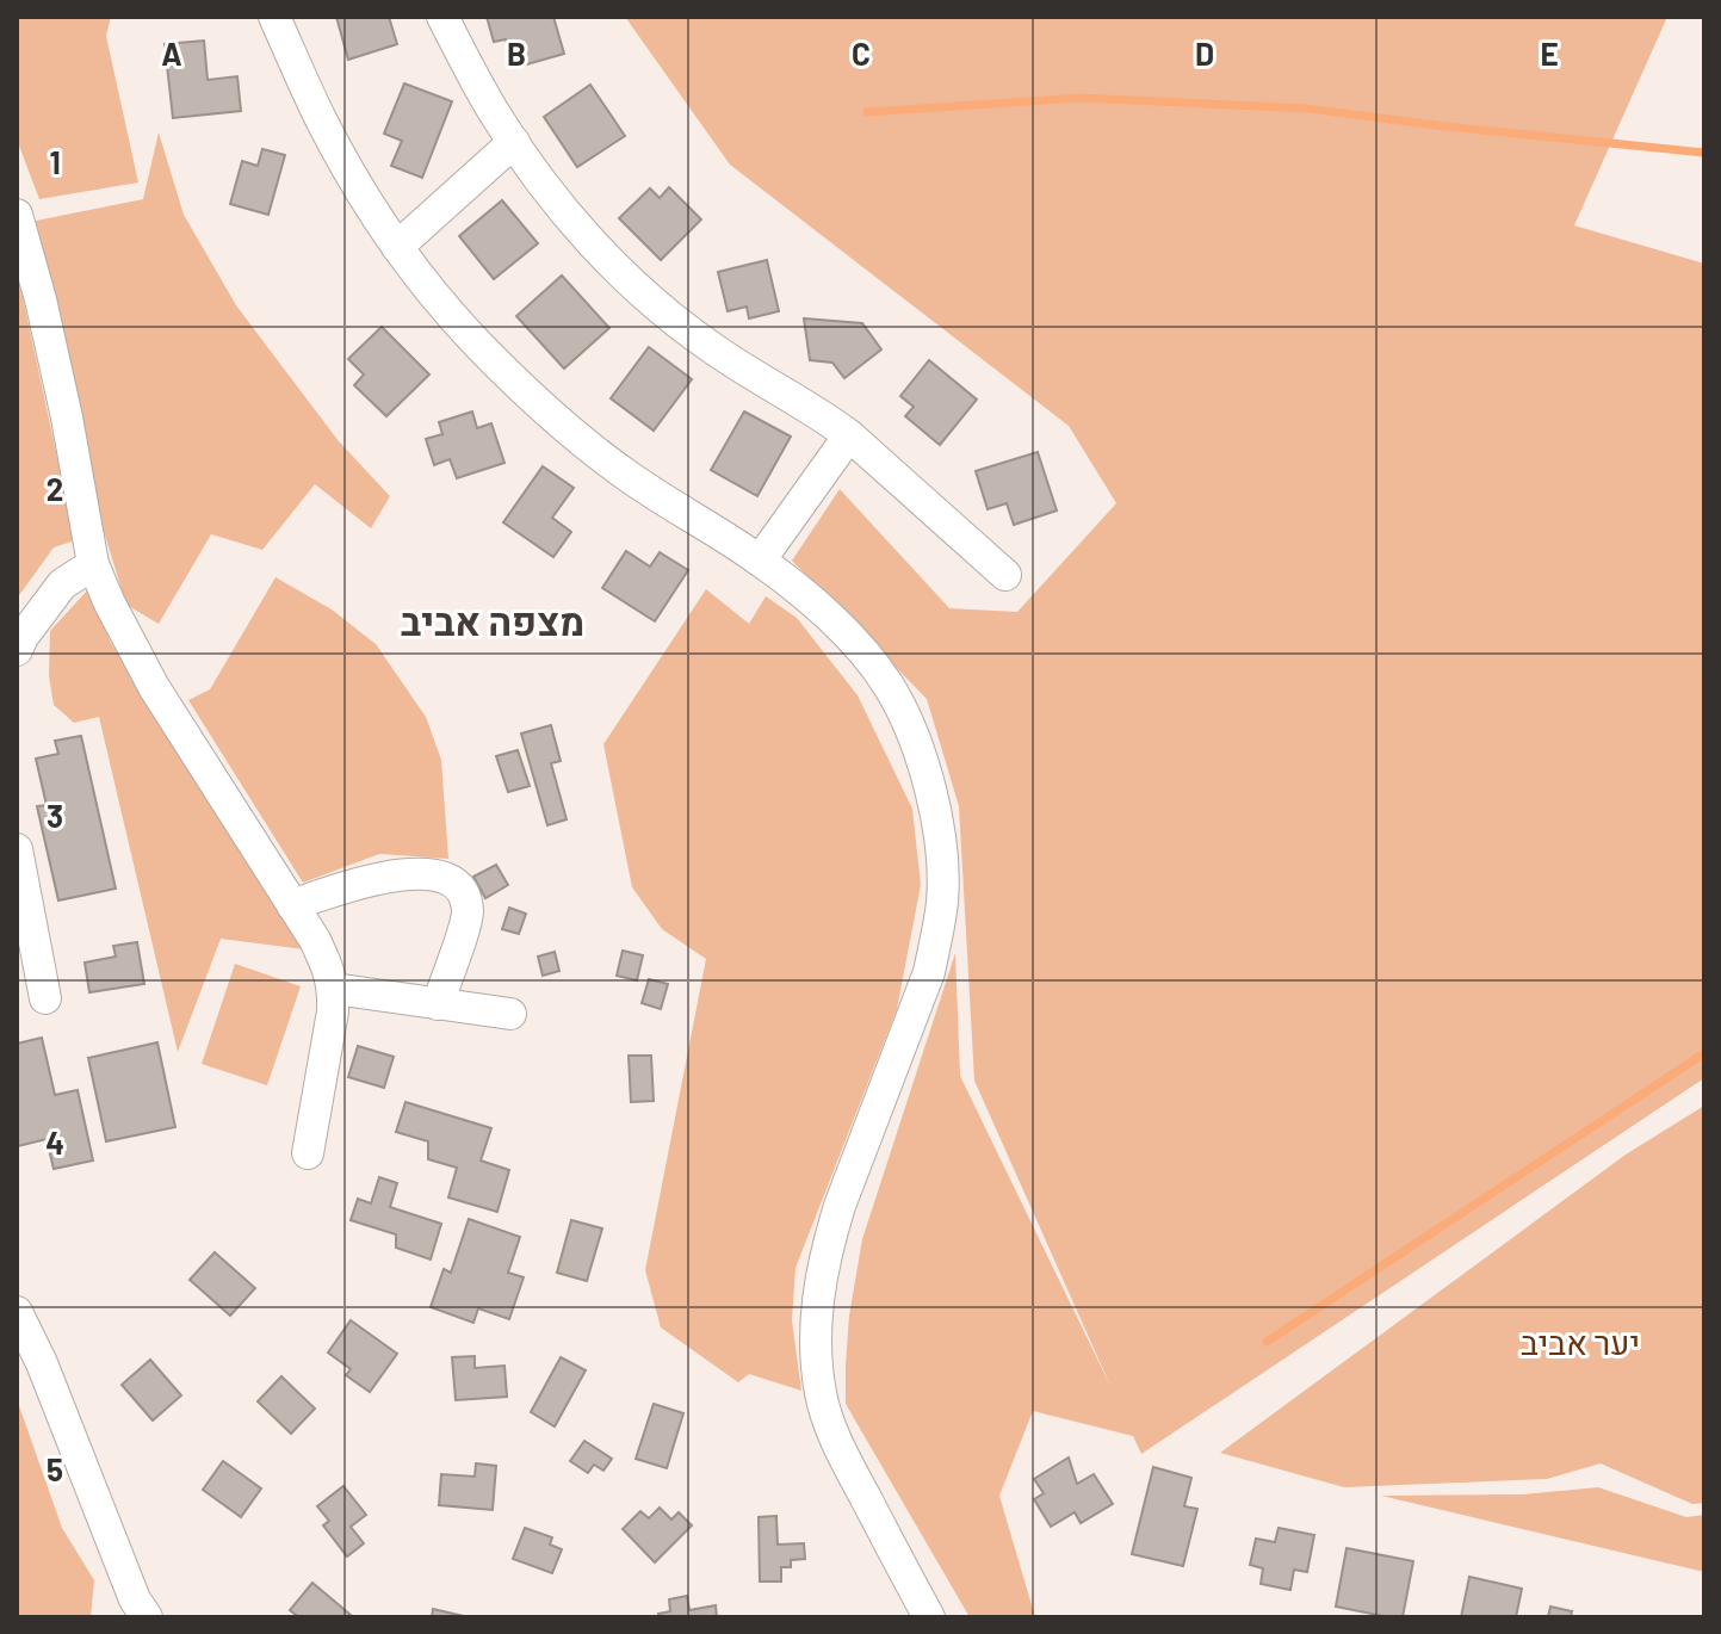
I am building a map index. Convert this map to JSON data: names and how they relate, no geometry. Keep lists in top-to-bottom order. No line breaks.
{"districts":["מצפה אביב"],"parks":["יער אביב"],"grid":{"columns":["A","B","C","D","E"],"rows":["1","2","3","4","5"]}}
